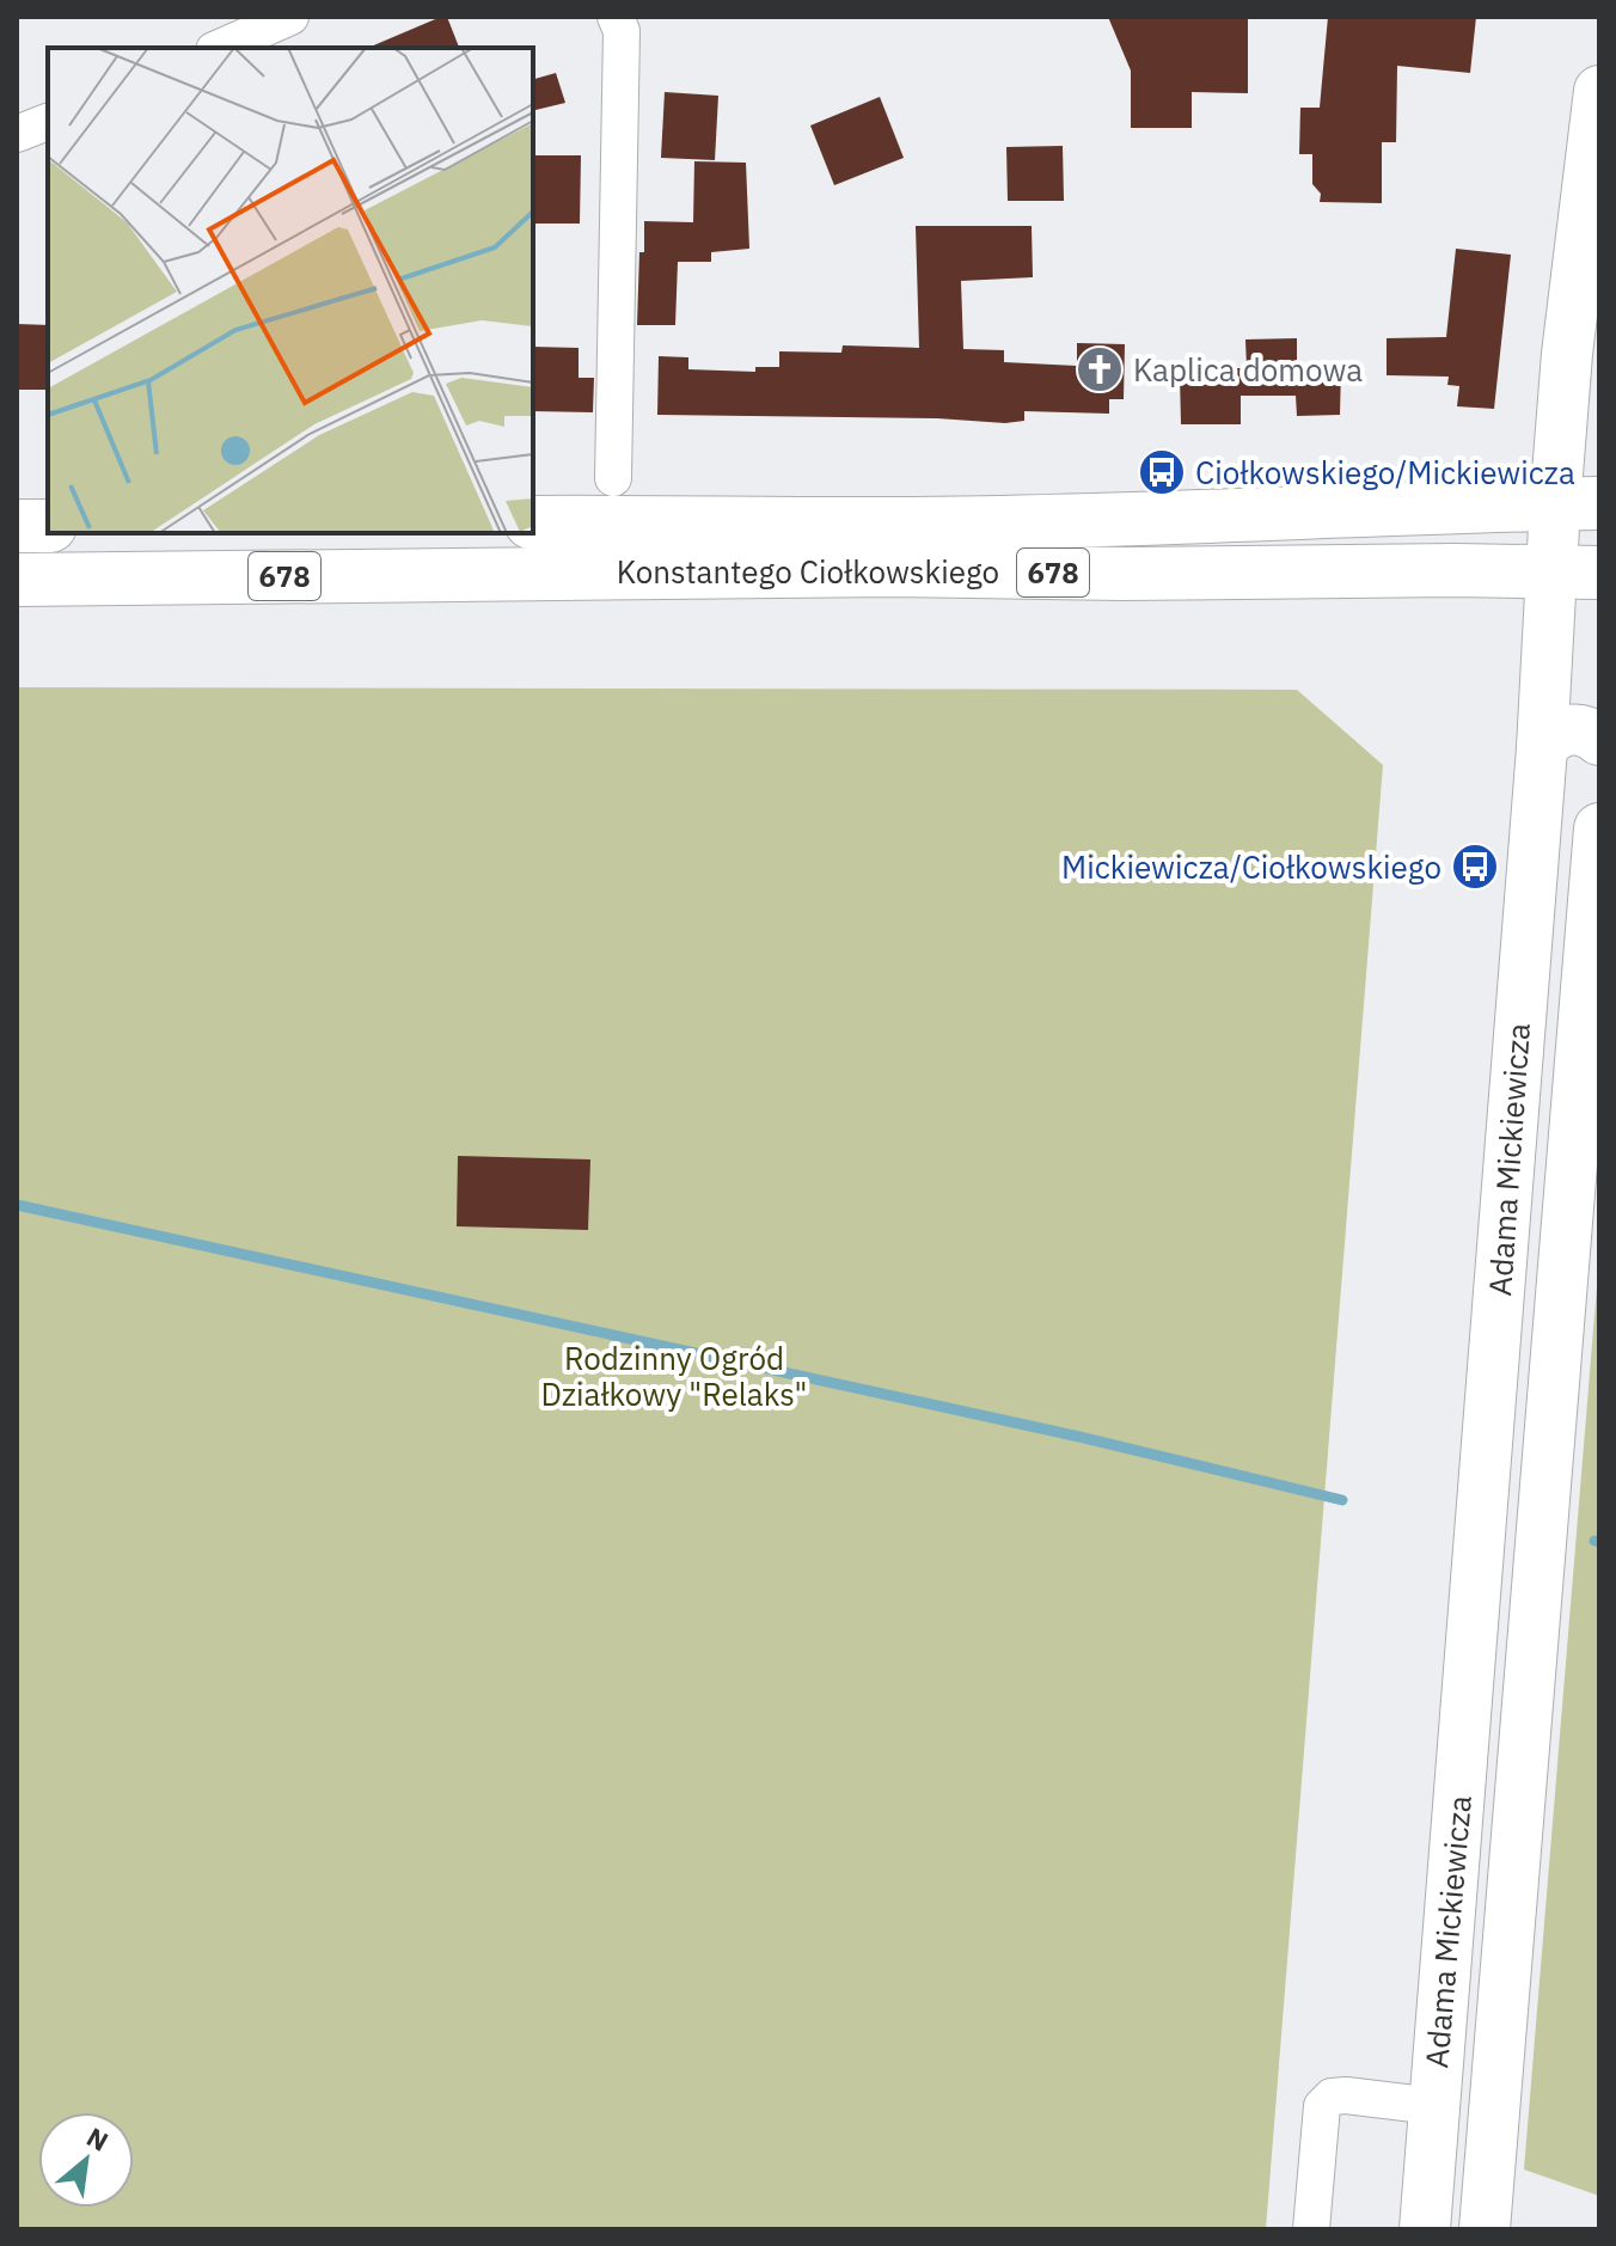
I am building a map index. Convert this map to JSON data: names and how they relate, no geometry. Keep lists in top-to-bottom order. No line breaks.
{"streets":{"main road":["Konstantego Ciołkowskiego","678"],"street":["Adama Mickiewicza"]},"crossings":[["Konstantego Ciołkowskiego","Adama Mickiewicza"]],"parks":["Rodzinny Ogród Działkowy \"Relaks\""],"places":{"church":["Kaplica domowa"],"bus stop":["Ciołkowskiego/Mickiewicza","Mickiewicza/Ciołkowskiego"]},"north":"top right"}
